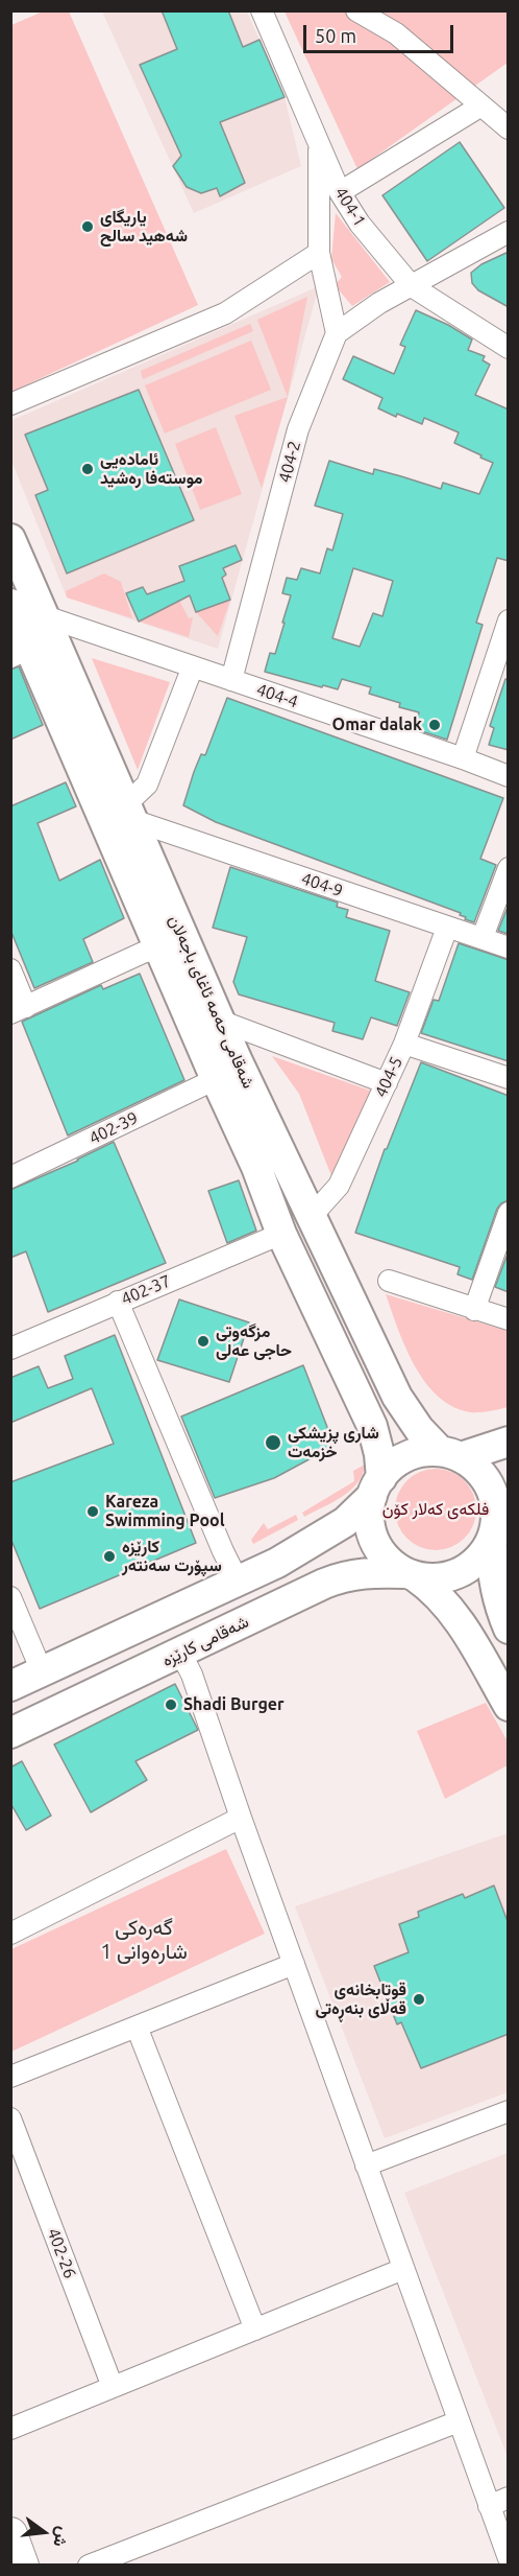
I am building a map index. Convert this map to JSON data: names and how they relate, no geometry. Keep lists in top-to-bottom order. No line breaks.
{"streets":{"main road":["شەقامی حەمە ئاغای باجەلان","شەقامی کارێزە"],"street":["404-1","404-2","404-4","404-9","404-5","402-39","402-37","402-26"]},"crossings":[["404-2","404-4"],["404-4","شەقامی حەمە ئاغای باجەلان"],["404-9","شەقامی حەمە ئاغای باجەلان"],["404-9","404-5"],["شەقامی حەمە ئاغای باجەلان","404-5"],["شەقامی حەمە ئاغای باجەلان","402-39"],["شەقامی حەمە ئاغای باجەلان","402-37"],["شەقامی حەمە ئاغای باجەلان","شەقامی کارێزە"]],"districts":["گەرەکی شارەوانی 1"],"parks":["فلکەی کەلار کۆن"],"places":["یاریگای شەهید سالح","ئامادەیی موستەفا رەشید","Omar dalak","مزگەوتی حاجی عەلی","شاری پزیشکی خزمەت","Kareza Swimming Pool","کارێزە سپۆرت سەنتەر","Shadi Burger","قوتابخانەی قەڵای بنەڕەتی"],"scale_bar":"50 m","north":"right"}
